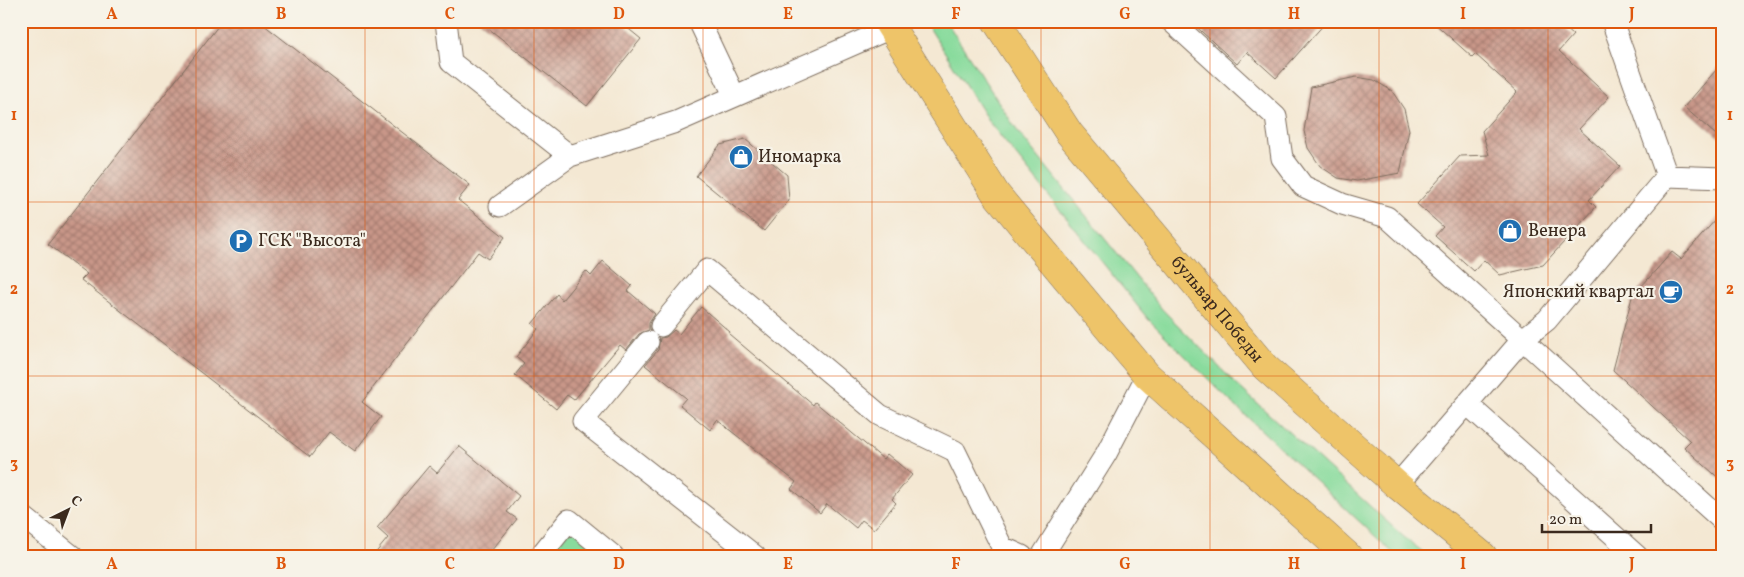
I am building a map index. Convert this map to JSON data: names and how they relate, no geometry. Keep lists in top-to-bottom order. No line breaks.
{"streets":{"main road":["бульвар Победы"]},"places":{"shop":["Иномарка","Венера"],"parking":["ГСК \"Высота\""],"cafe":["Японский квартал"]},"scale_bar":"20 m","north":"top right","grid":{"columns":["A","B","C","D","E","F","G","H","I","J"],"rows":["1","2","3"]}}
